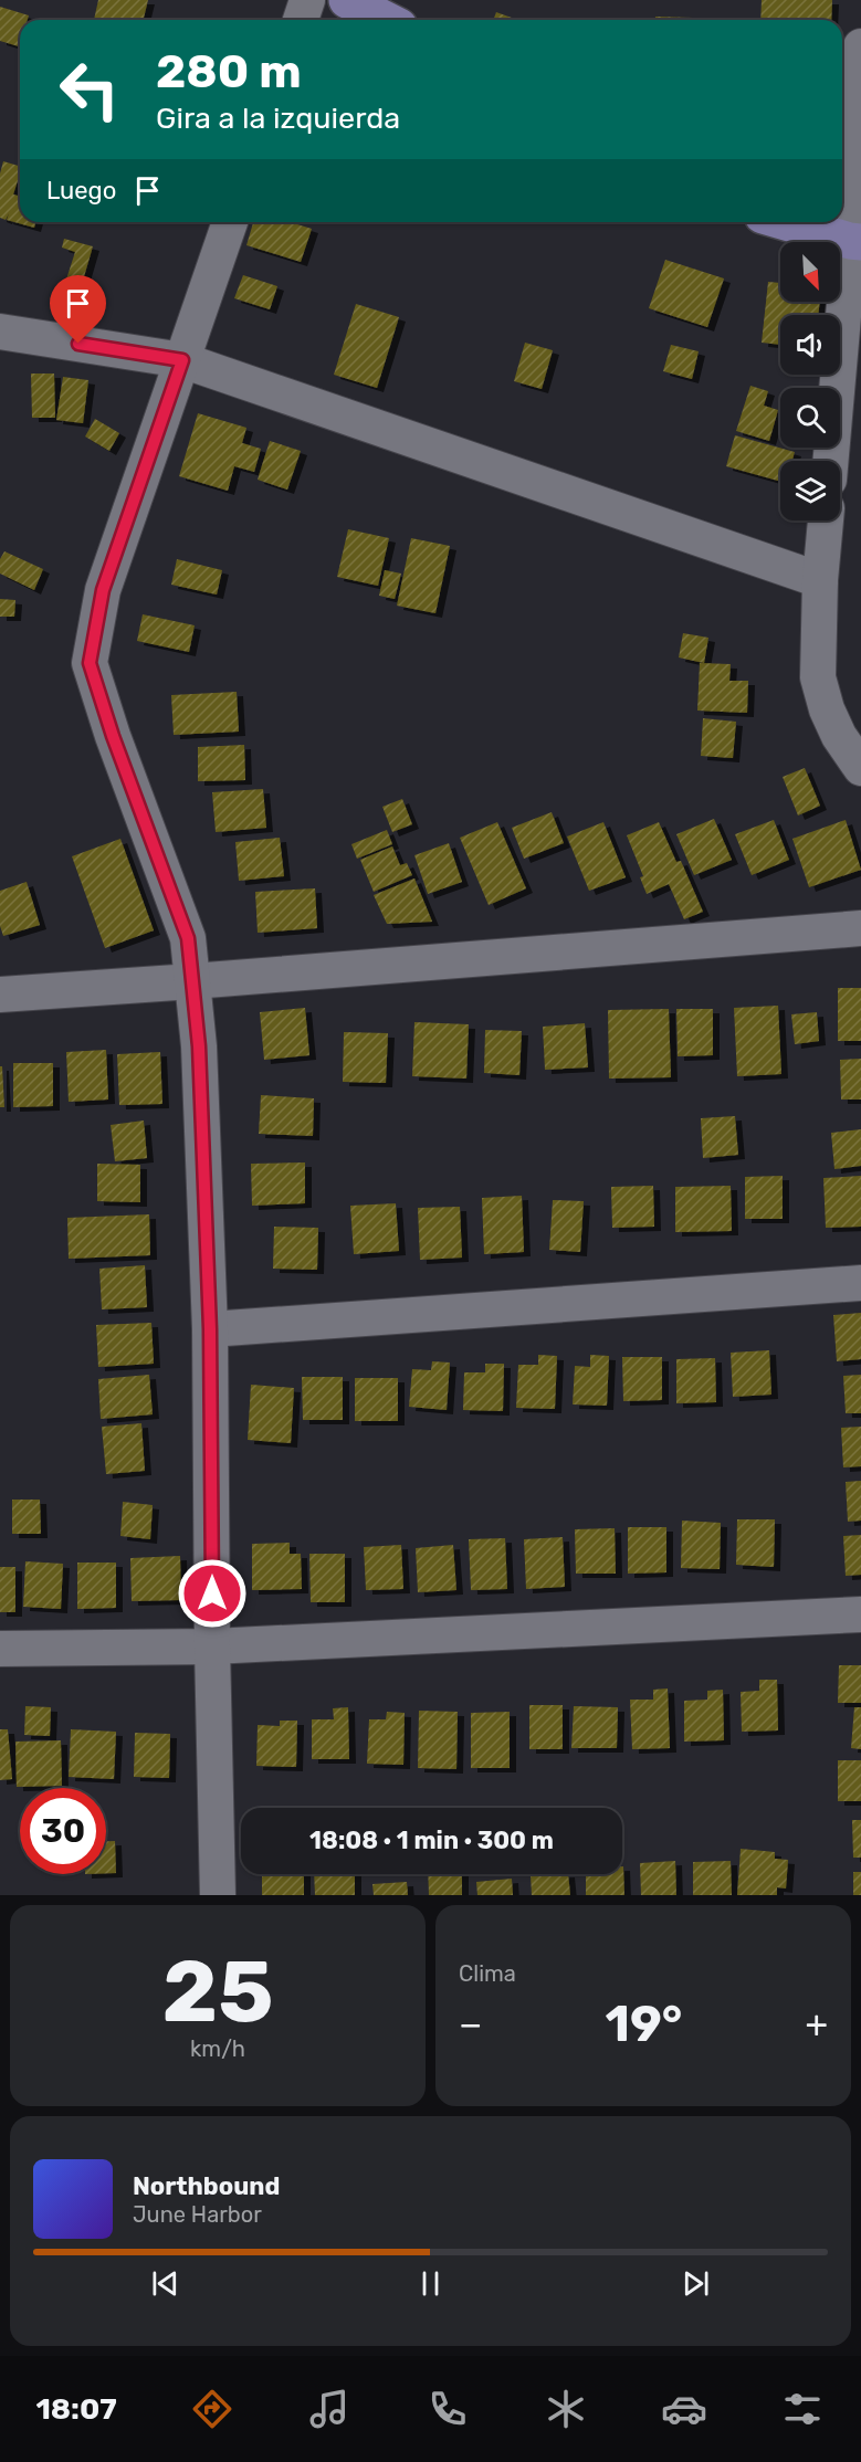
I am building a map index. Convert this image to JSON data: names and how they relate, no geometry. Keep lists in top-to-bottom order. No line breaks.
{"north":"bottom right","page":{"turn":["280 m","Gira a la izquierda"],"then":"Luego","limit":"30","trip":"18:08 · 1 min · 300 m","tile":[["25","km/h"],"Clima"],"heat":["−","19°","+"],"song":["Northbound","June Harbor"],"tabs":"18:07"}}
